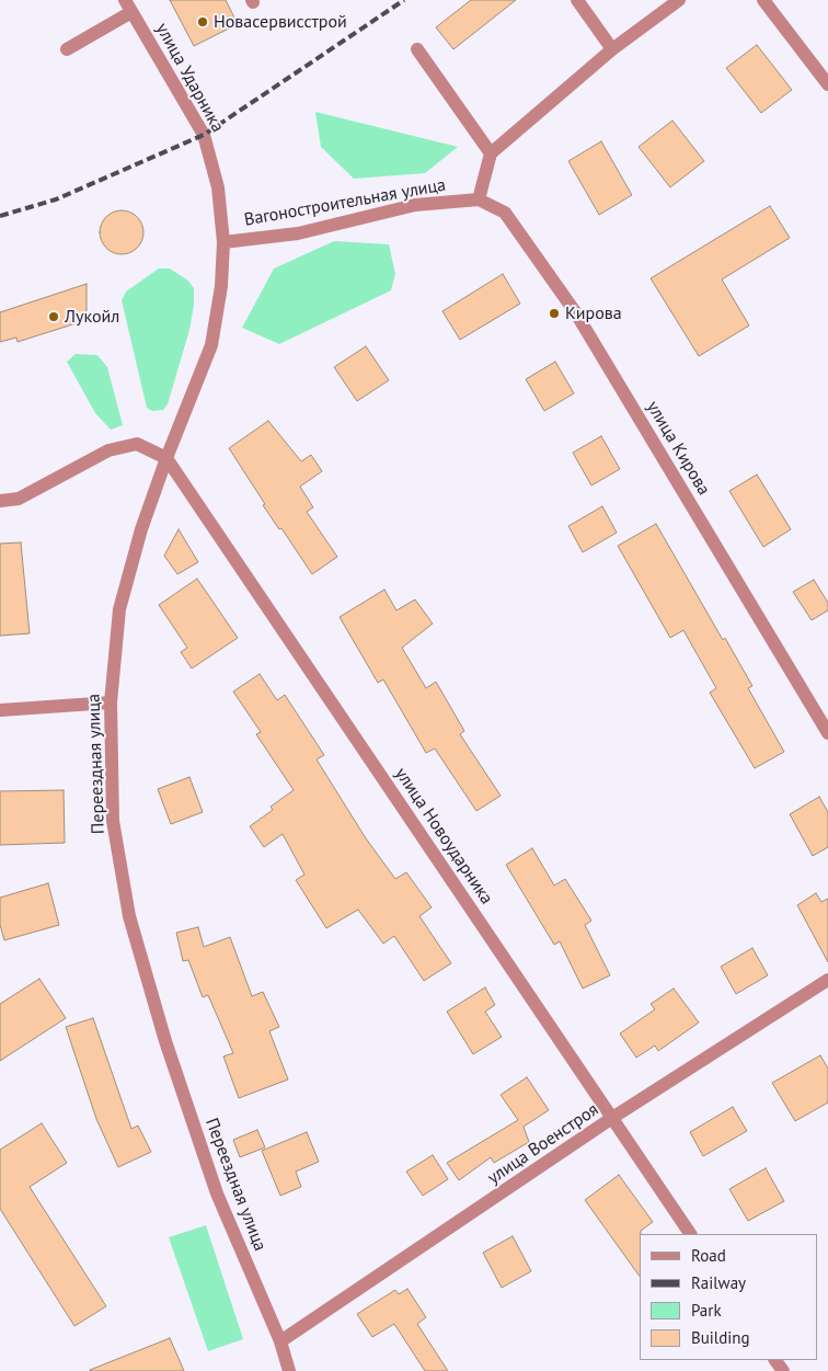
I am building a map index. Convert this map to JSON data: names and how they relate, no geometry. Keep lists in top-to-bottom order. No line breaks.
{"streets":{"street":["улица Ударника","Вагоностроительная улица","улица Кирова","Переездная улица","улица Новоударника","улица Военстроя"]},"crossings":[["улица Ударника","Вагоностроительная улица"],["улица Ударника","Переездная улица"],["Вагоностроительная улица","улица Кирова"],["Вагоностроительная улица","Переездная улица"],["Переездная улица","улица Новоударника"],["Переездная улица","улица Военстроя"],["улица Новоударника","улица Военстроя"]],"places":["Новасервисстрой","Кирова","Лукойл"],"legend":["Road","Railway","Park","Building"]}
